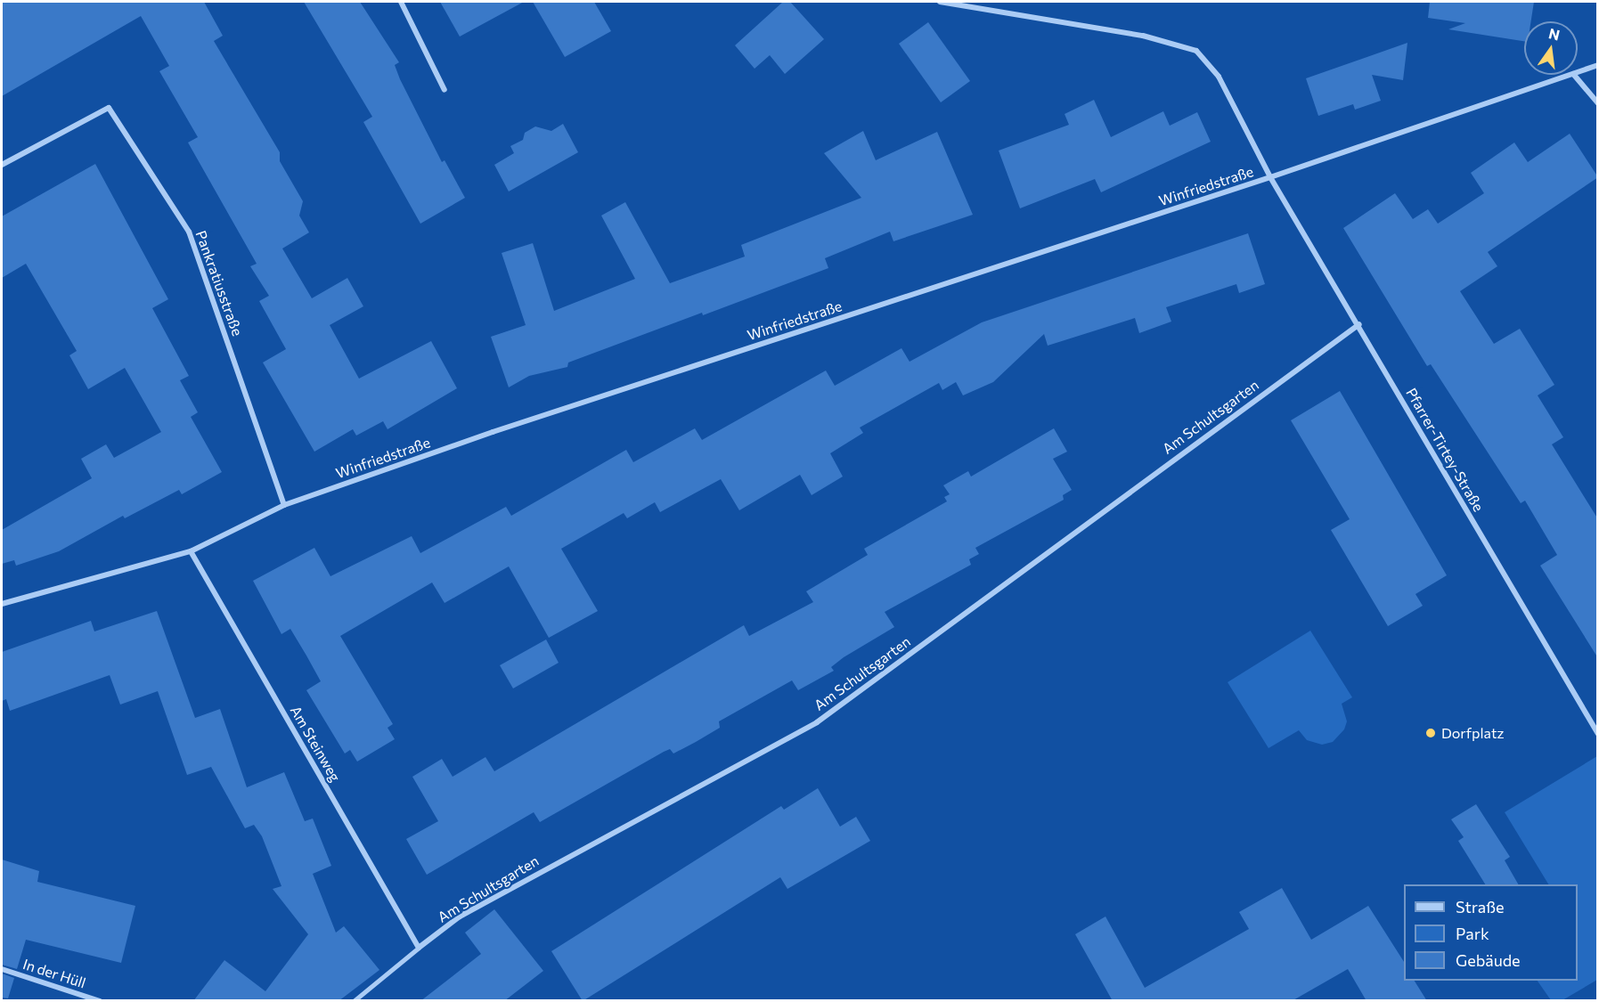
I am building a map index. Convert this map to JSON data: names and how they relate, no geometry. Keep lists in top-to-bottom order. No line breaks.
{"streets":{"street":["Winfriedstraße","Pankratiusstraße","Am Schultsgarten","Pfarrer-Tirtey-Straße","Am Steinweg","In der Hüll"]},"crossings":[["Winfriedstraße","Pankratiusstraße"],["Winfriedstraße","Pfarrer-Tirtey-Straße"],["Winfriedstraße","Am Steinweg"],["Am Schultsgarten","Pfarrer-Tirtey-Straße"],["Am Schultsgarten","Am Steinweg"]],"places":["Dorfplatz"],"legend":["Straße","Park","Gebäude"],"north":"top"}
